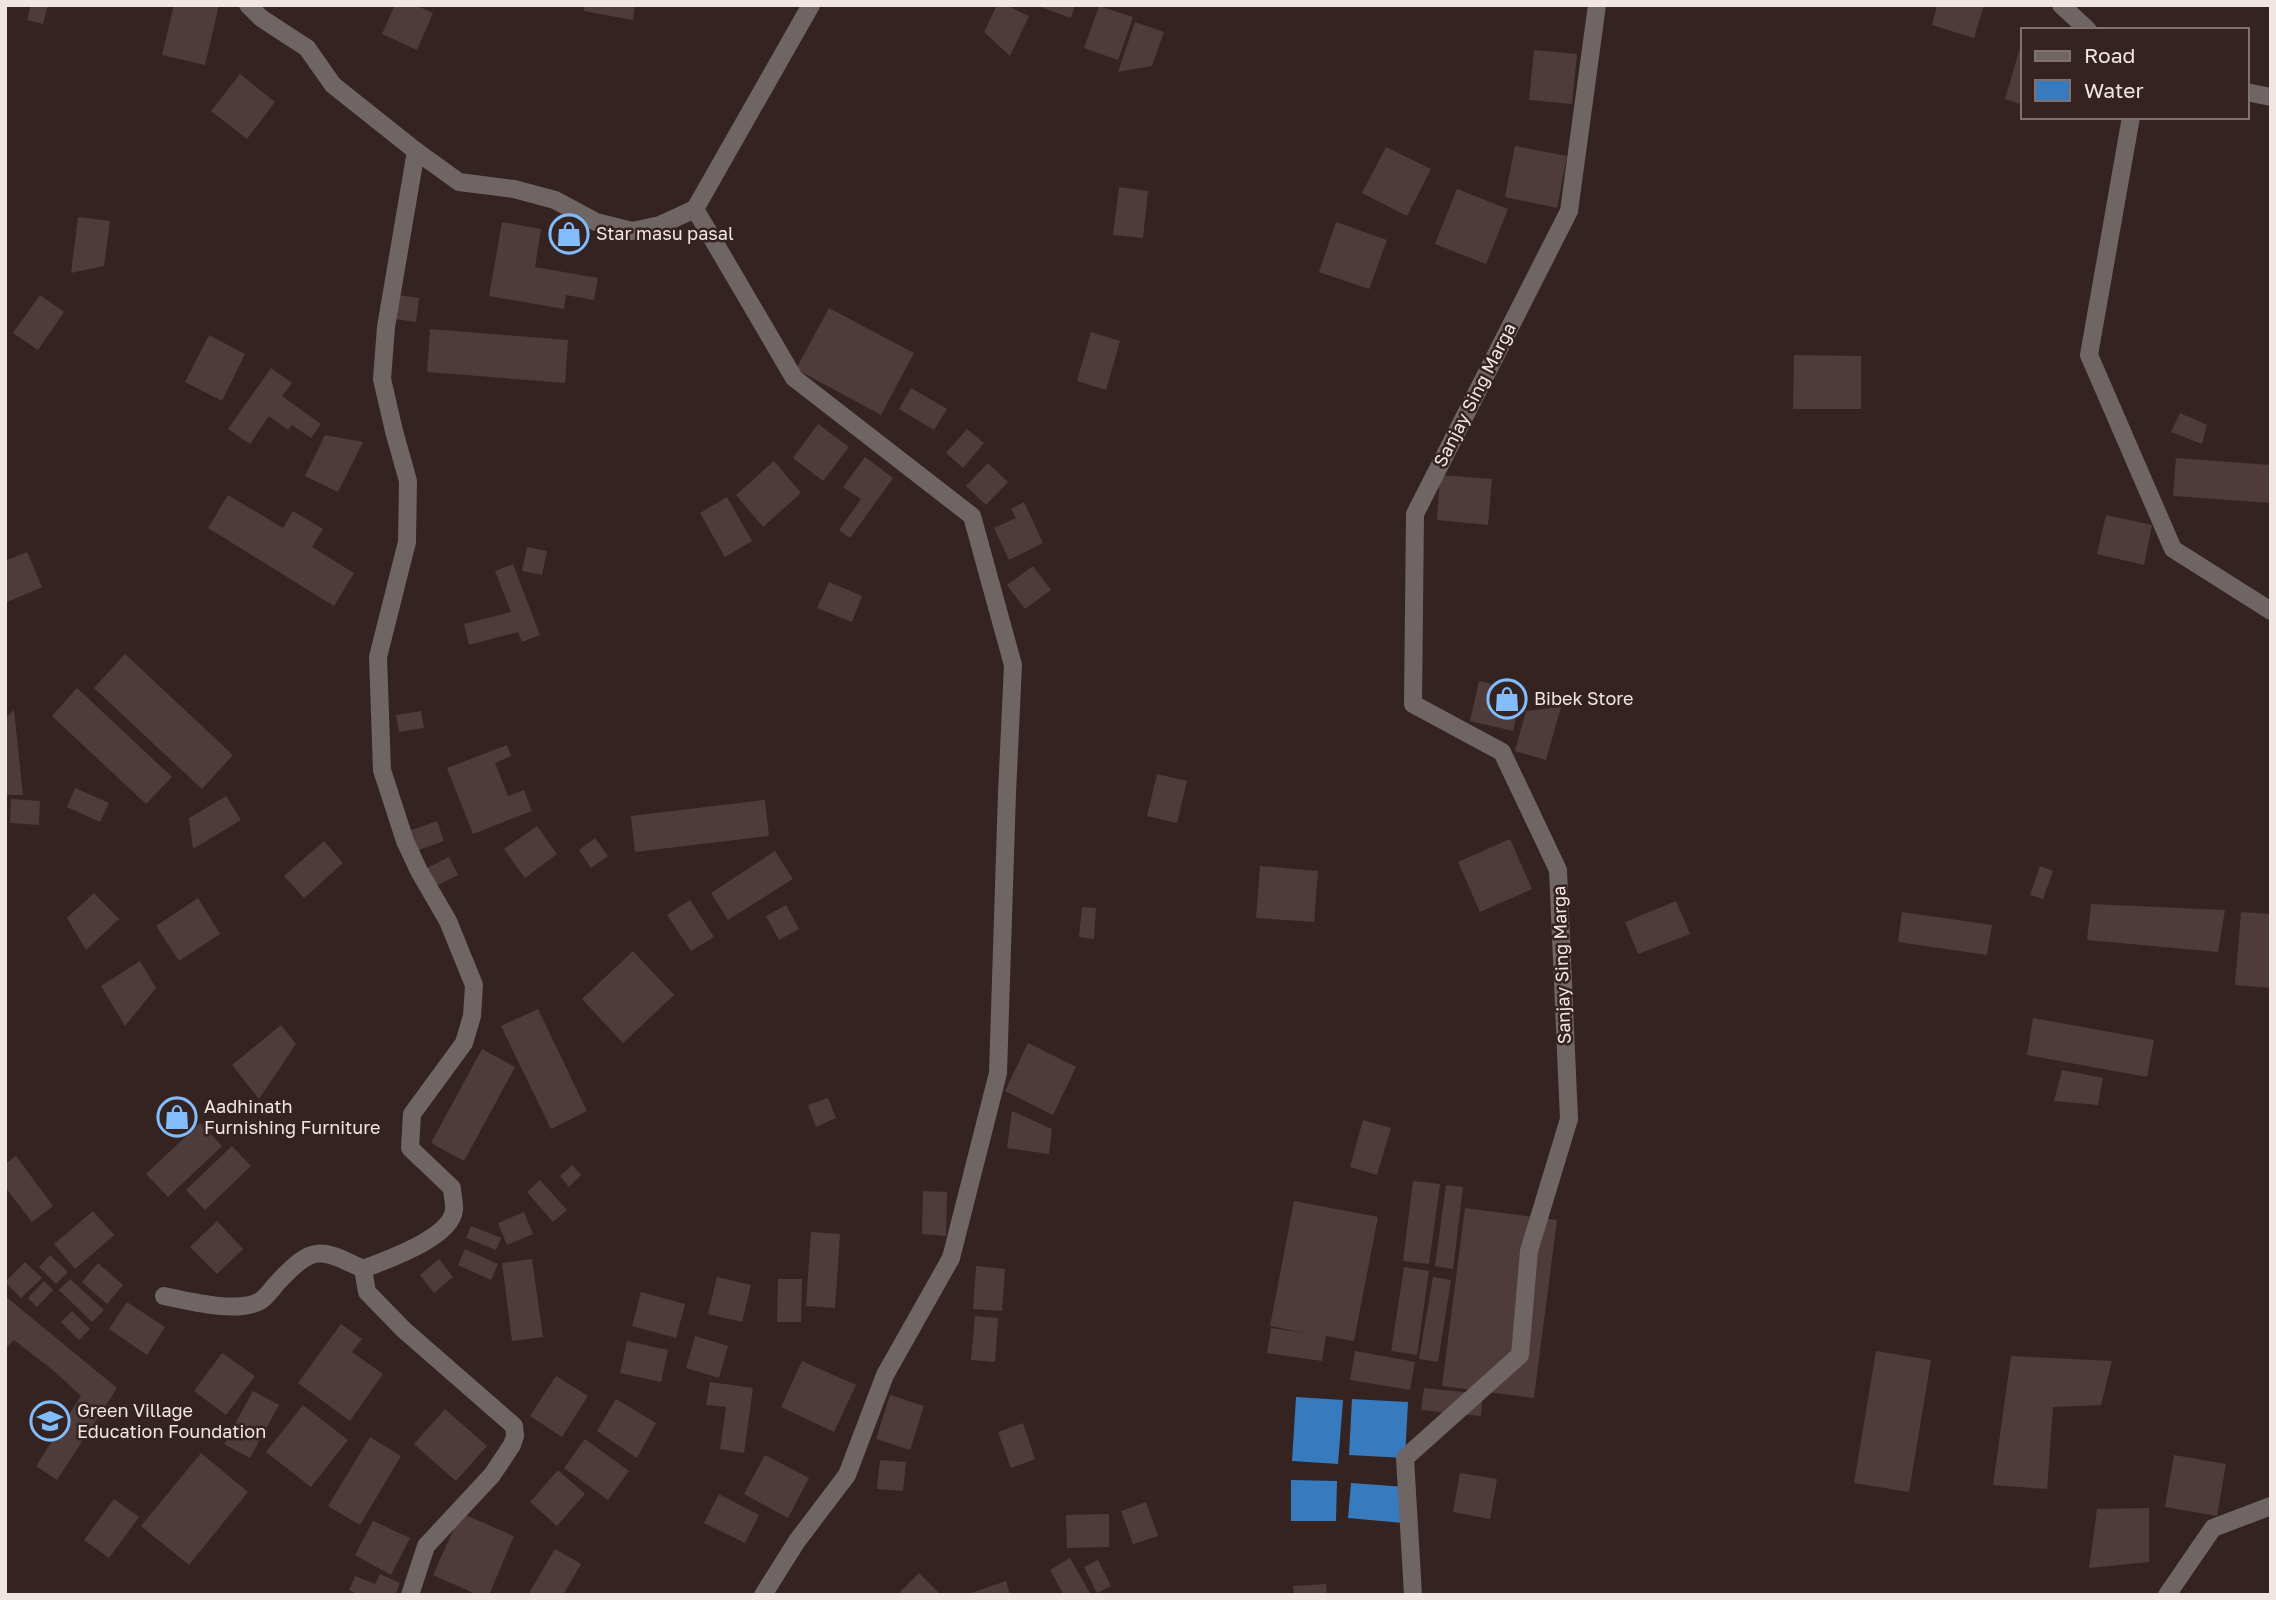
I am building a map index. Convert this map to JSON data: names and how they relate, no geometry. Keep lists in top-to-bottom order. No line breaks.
{"streets":{"street":["Sanjay Sing Marga"]},"places":{"shop":["Star masu pasal","Bibek Store","Aadhinath Furnishing Furniture"],"school or university":["Green Village Education Foundation"]},"legend":["Road","Water"]}
